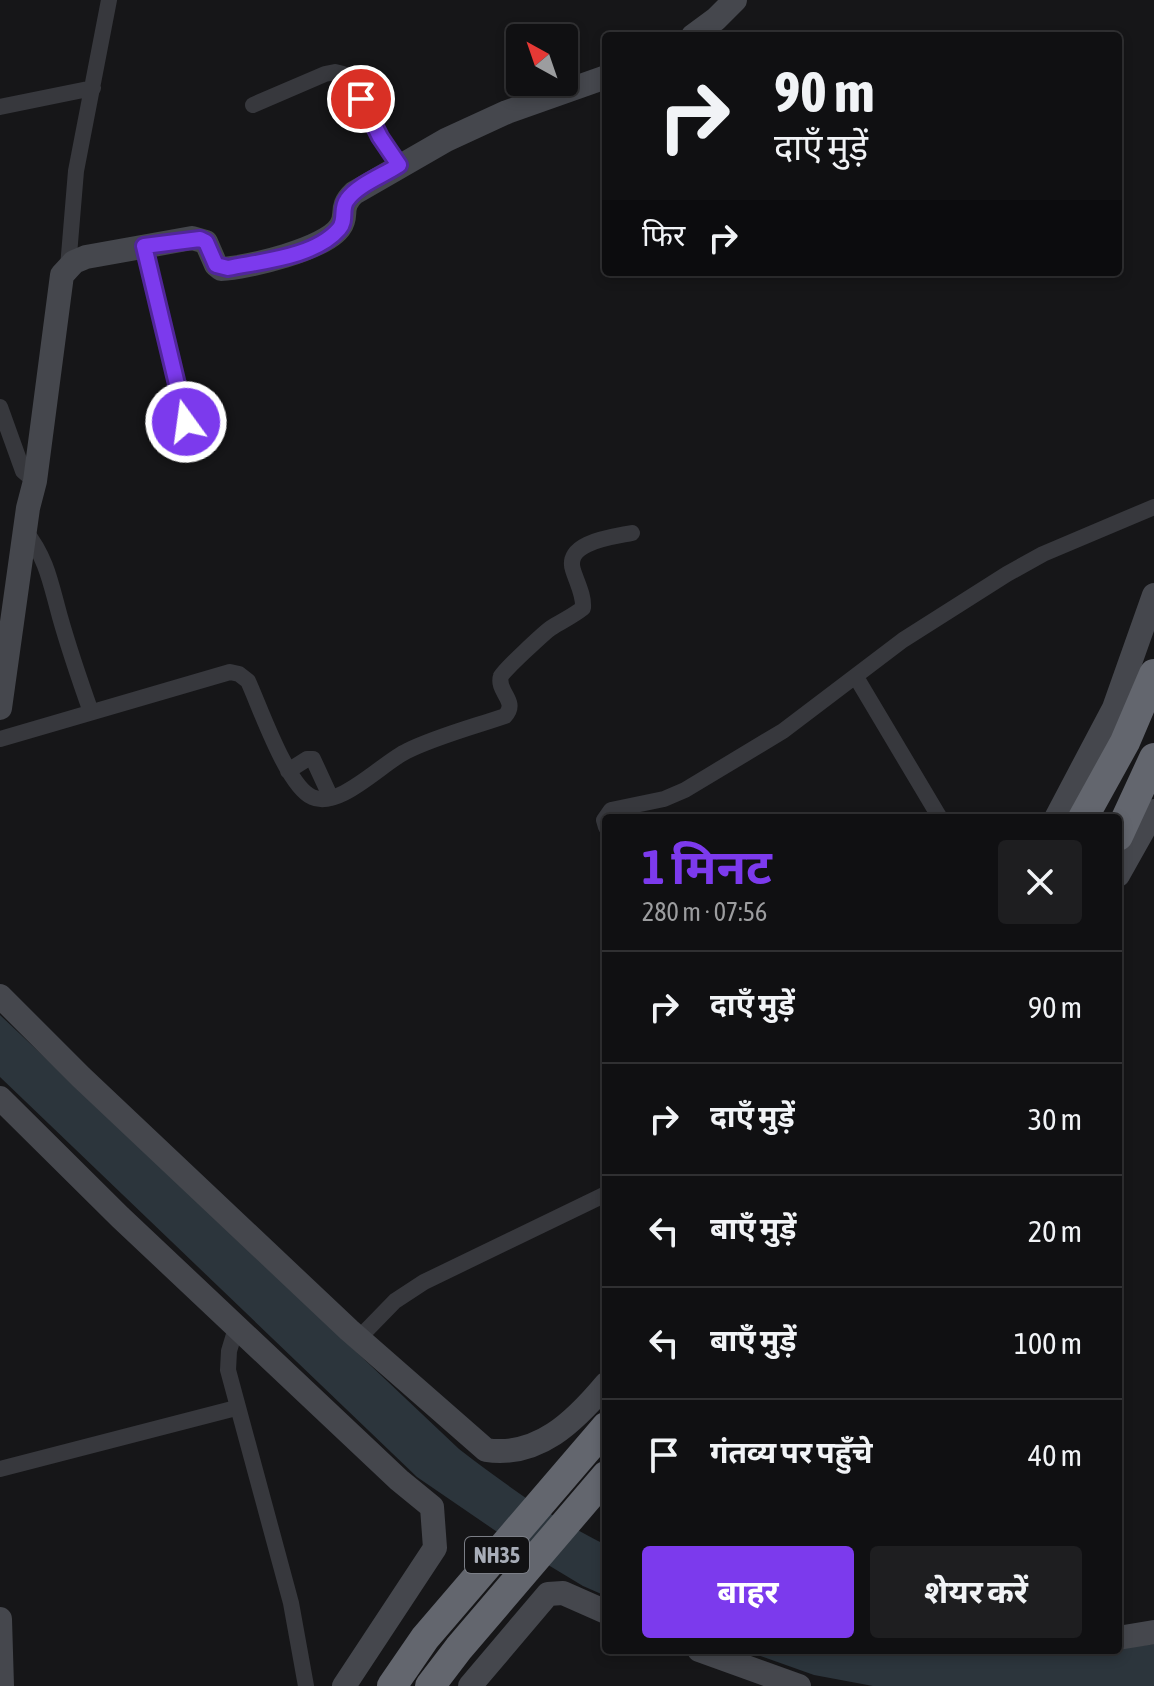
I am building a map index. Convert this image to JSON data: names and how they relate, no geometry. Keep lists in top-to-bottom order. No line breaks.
{"streets":{"highway":["NH35"]},"north":"top left","page":{"turn":["90 m","दाएँ मुड़ें"],"then":"फिर","heading":["1 मिनट","280 m · 07:56"],"list":[{"name":"दाएँ मुड़ें","value":"90 m"},{"name":"दाएँ मुड़ें","value":"30 m"},{"name":"बाएँ मुड़ें","value":"20 m"},{"name":"बाएँ मुड़ें","value":"100 m"},{"name":"गंतव्य पर पहुँचे","value":"40 m"}],"buttons":["बाहर","शेयर करें"]}}
